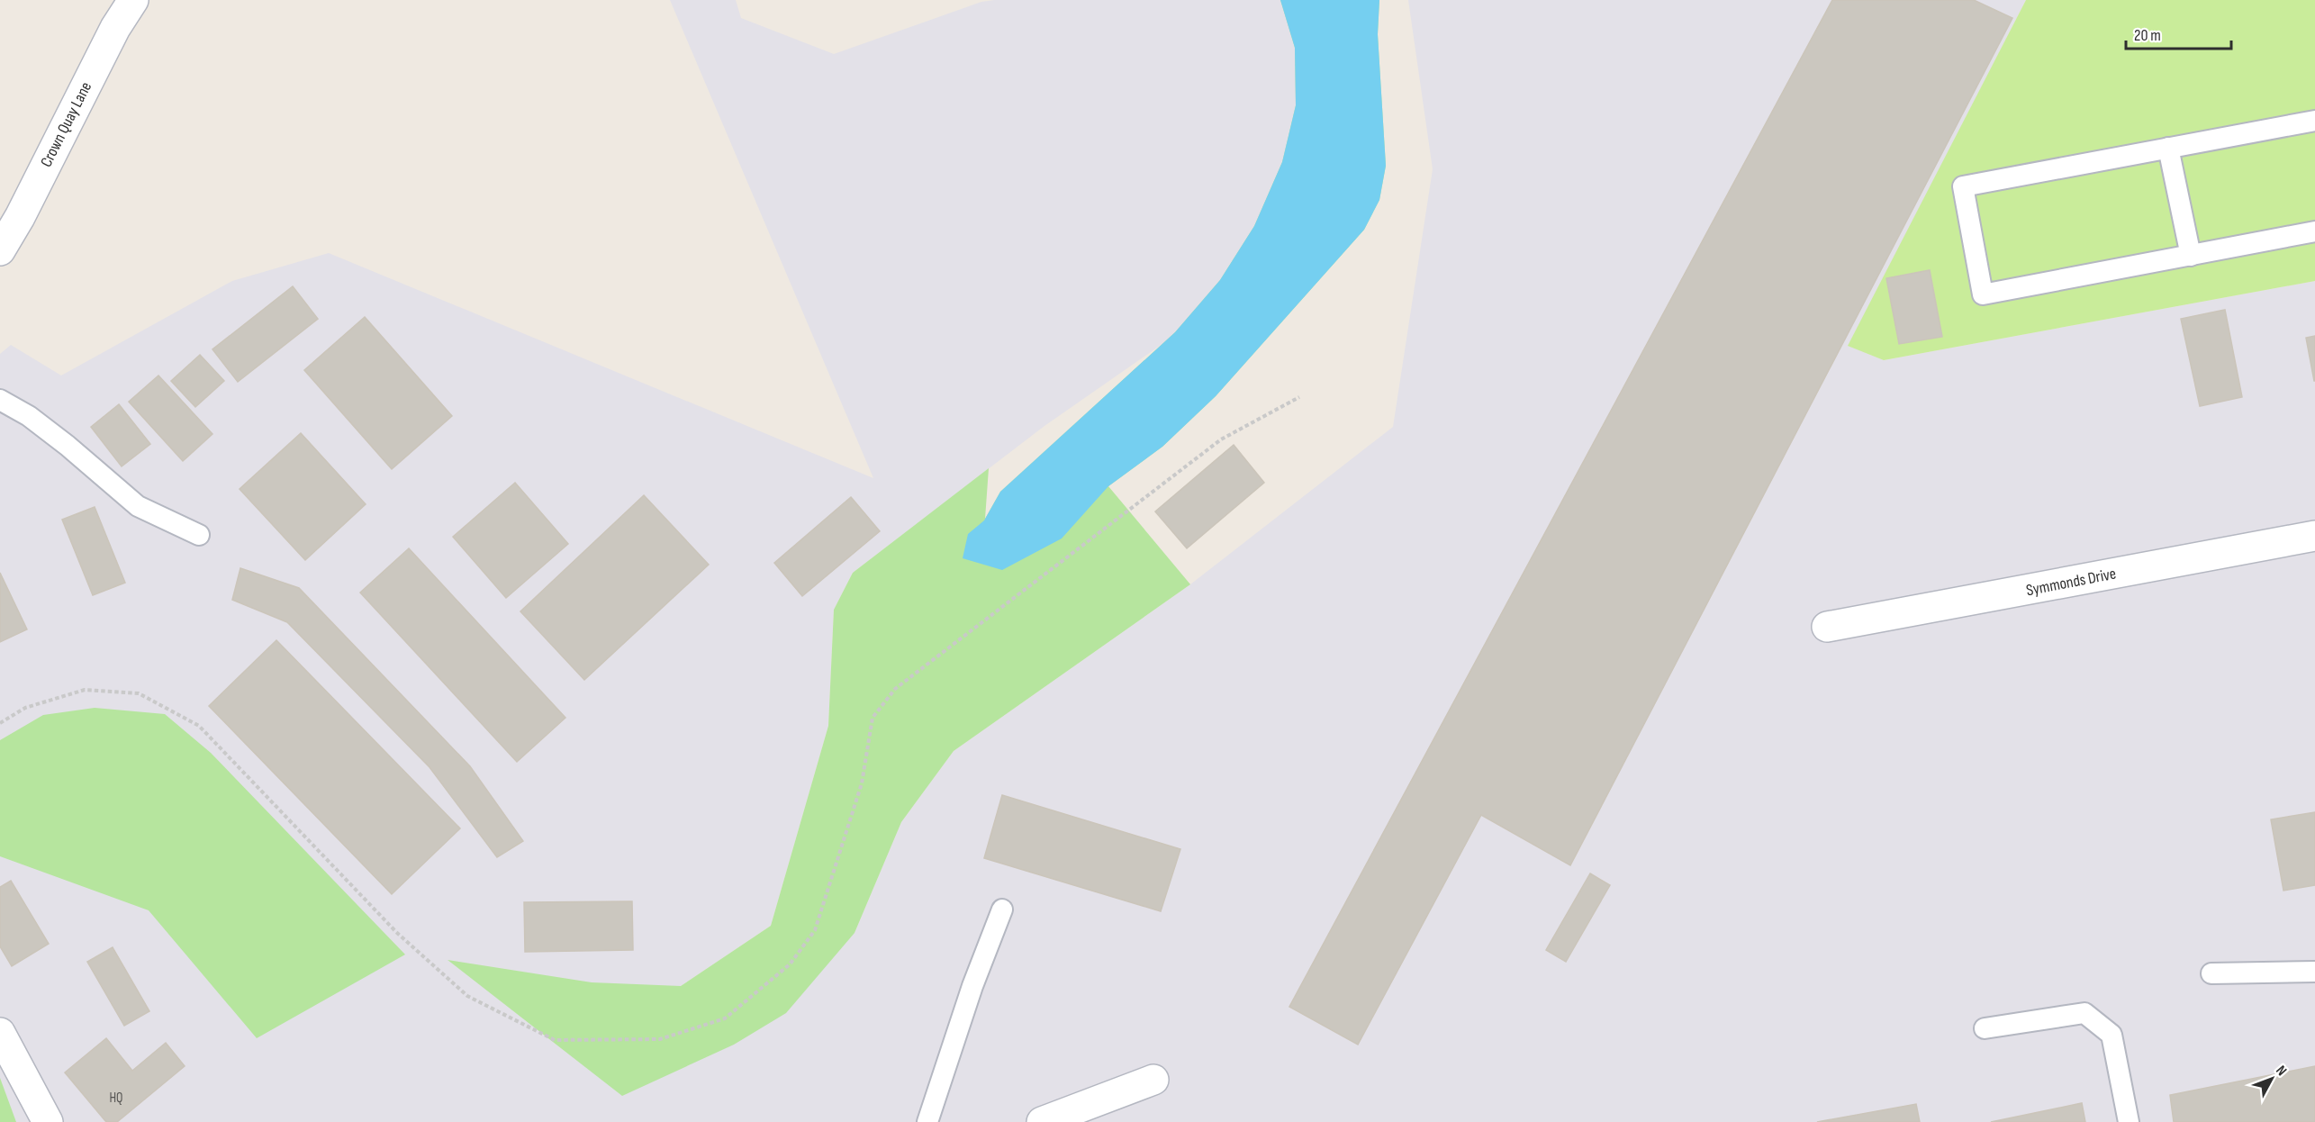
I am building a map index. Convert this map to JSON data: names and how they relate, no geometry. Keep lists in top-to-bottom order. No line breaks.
{"streets":{"street":["Crown Quay Lane","Symmonds Drive"]},"house_numbers":["HQ"],"scale_bar":"20 m","north":"top right"}
